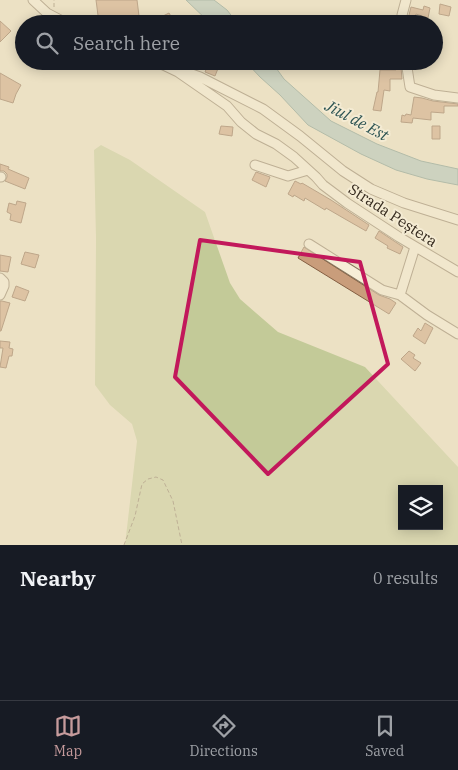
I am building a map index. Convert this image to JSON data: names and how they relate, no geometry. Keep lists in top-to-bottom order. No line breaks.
{"streets":{"street":["Strada Peștera"]},"water":["Jiul de Est"],"page":{"search":"Search here","heading":["Nearby","0 results"],"nav":["Map","Directions","Saved"]}}
